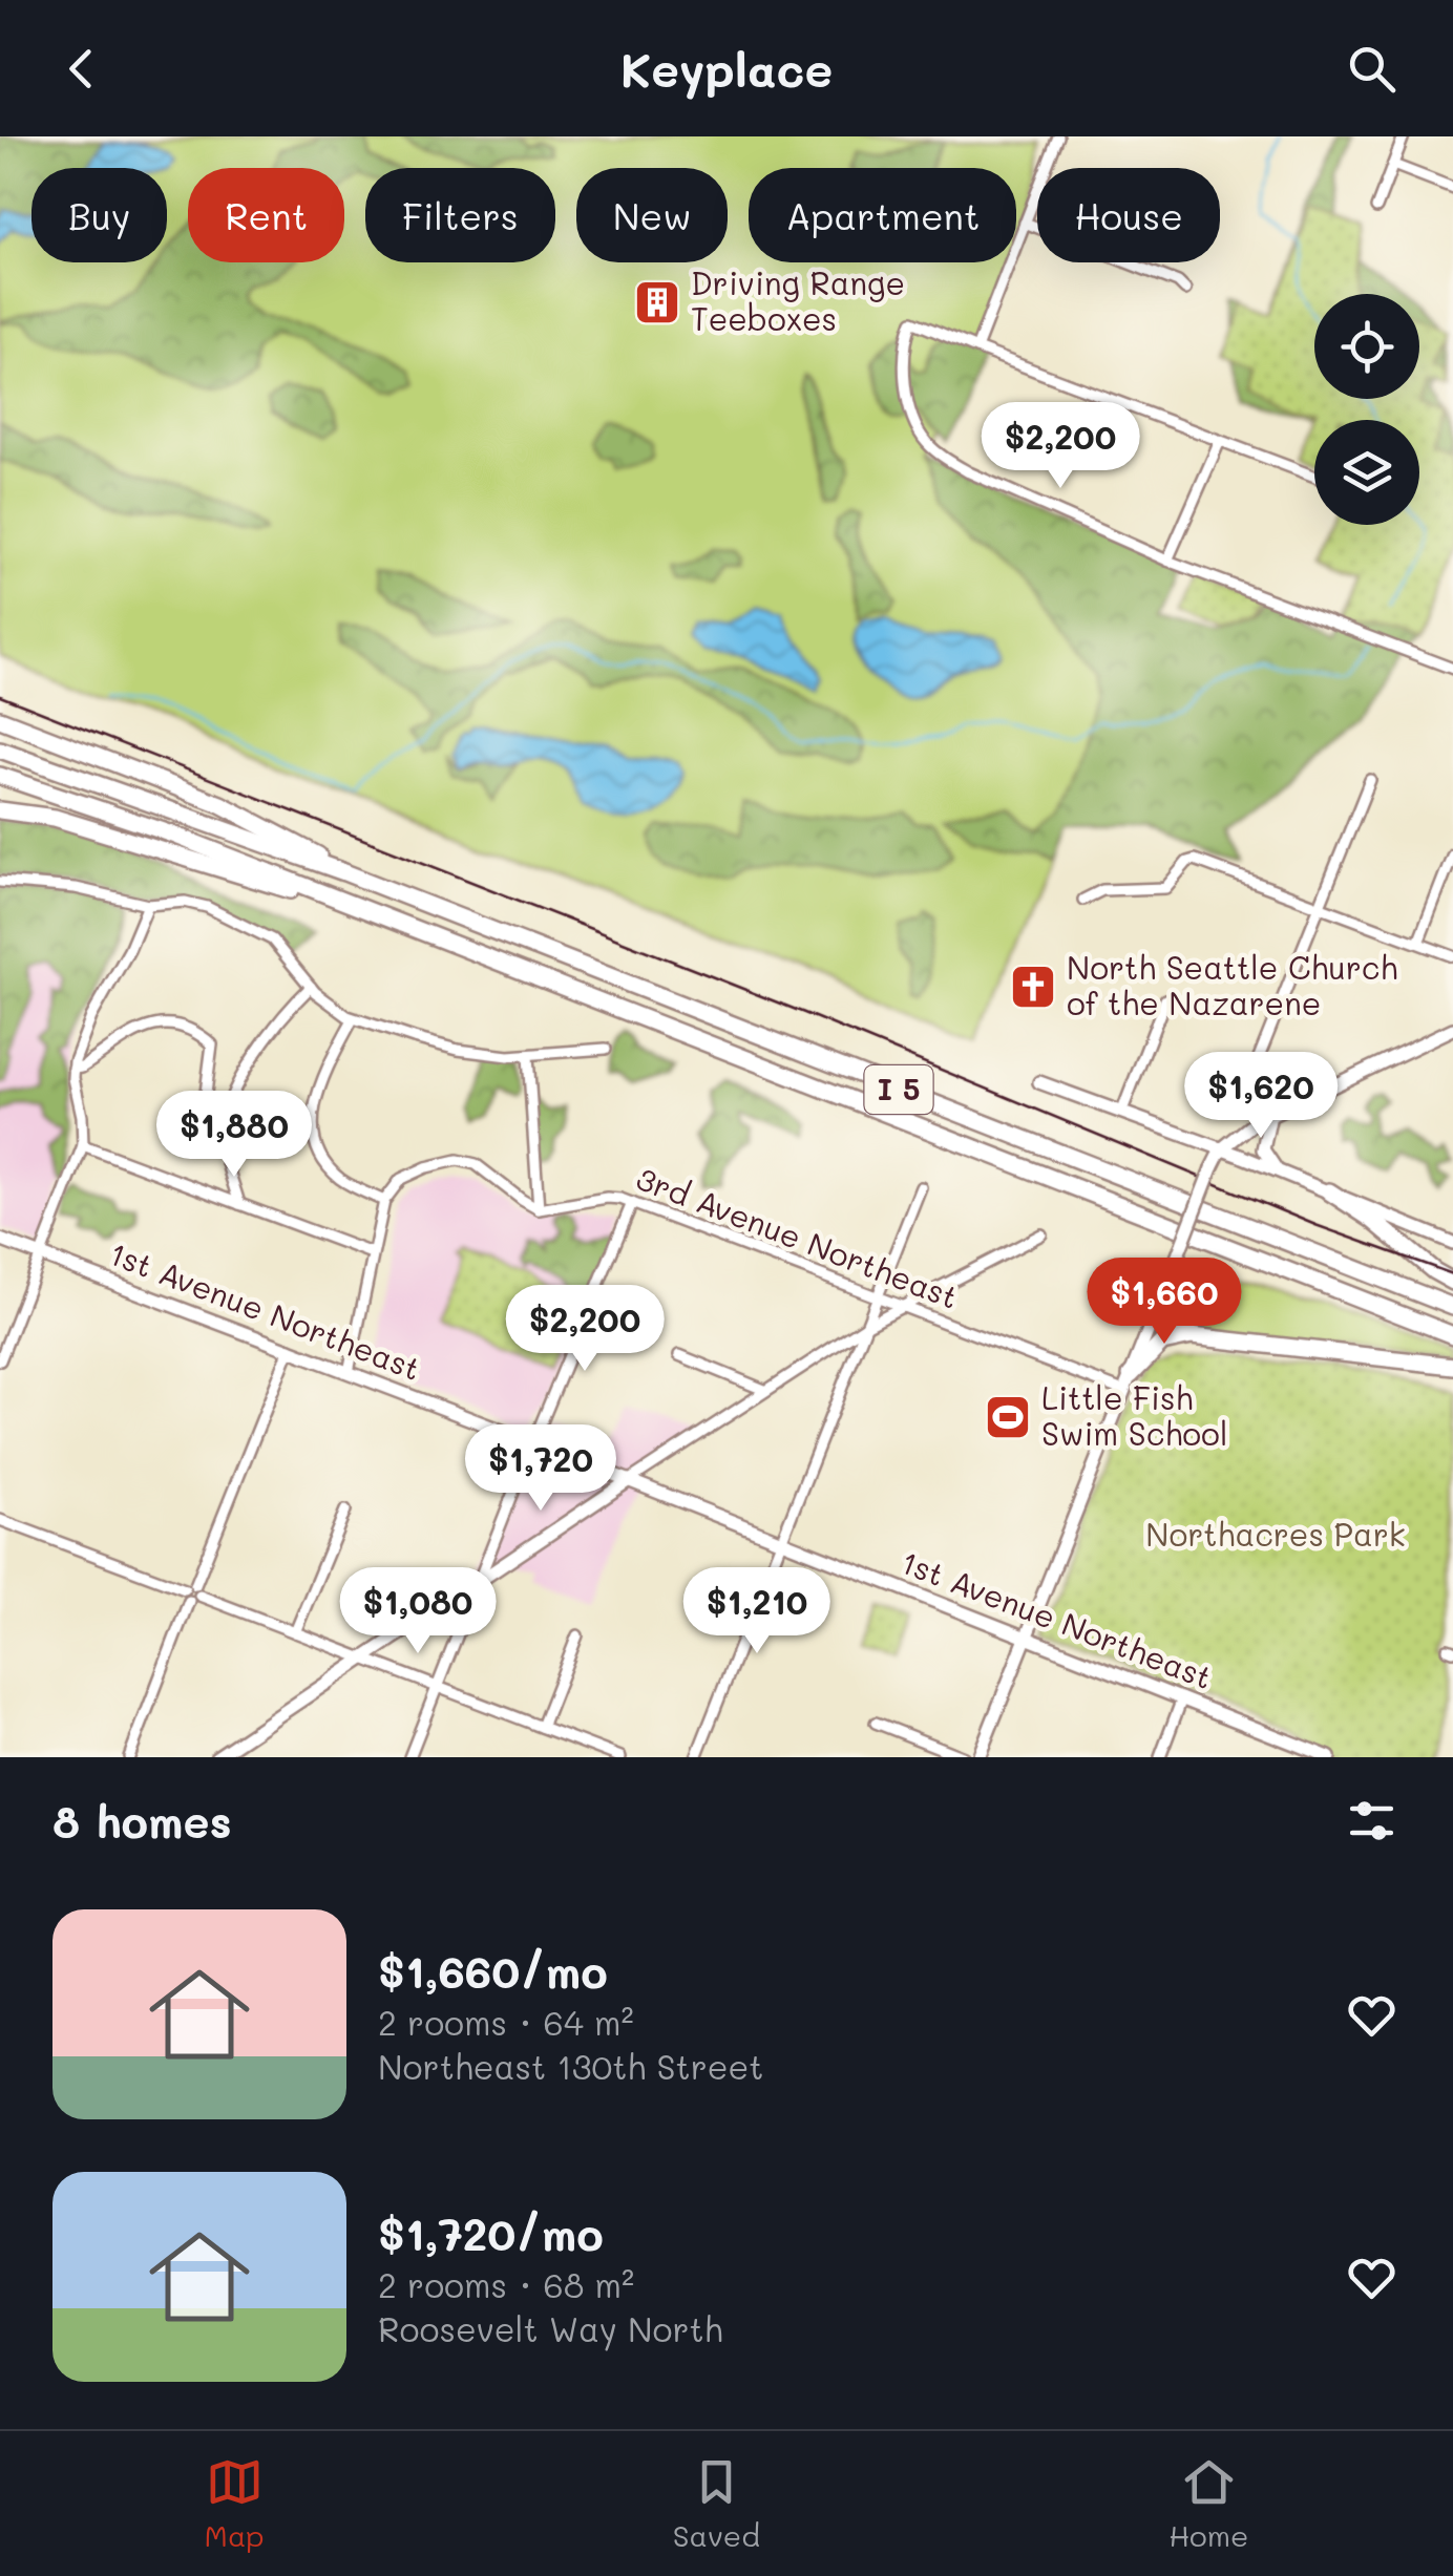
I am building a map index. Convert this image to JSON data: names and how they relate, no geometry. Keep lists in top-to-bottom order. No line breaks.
{"streets":{"highway":["I 5"],"street":["3rd Avenue Northeast","1st Avenue Northeast"]},"parks":["Northacres Park"],"places":{"building":["Driving Range Teeboxes"],"church":["North Seattle Church of the Nazarene"],"sports":["Little Fish Swim School"]},"page":{"header":"Keyplace","chip":["Buy","Rent","Filters","New","Apartment","House"],"price":["$2,200","$1,620","$1,880","$1,660","$2,200","$1,720","$1,080","$1,210"],"heading":"8 homes","list":[{"name":"$1,660/mo","note":"2 rooms · 64 m² · Northeast 130th Street"},{"name":"$1,720/mo","note":"2 rooms · 68 m² · Roosevelt Way North"}],"tabs":["Map","Saved","Home"]}}
